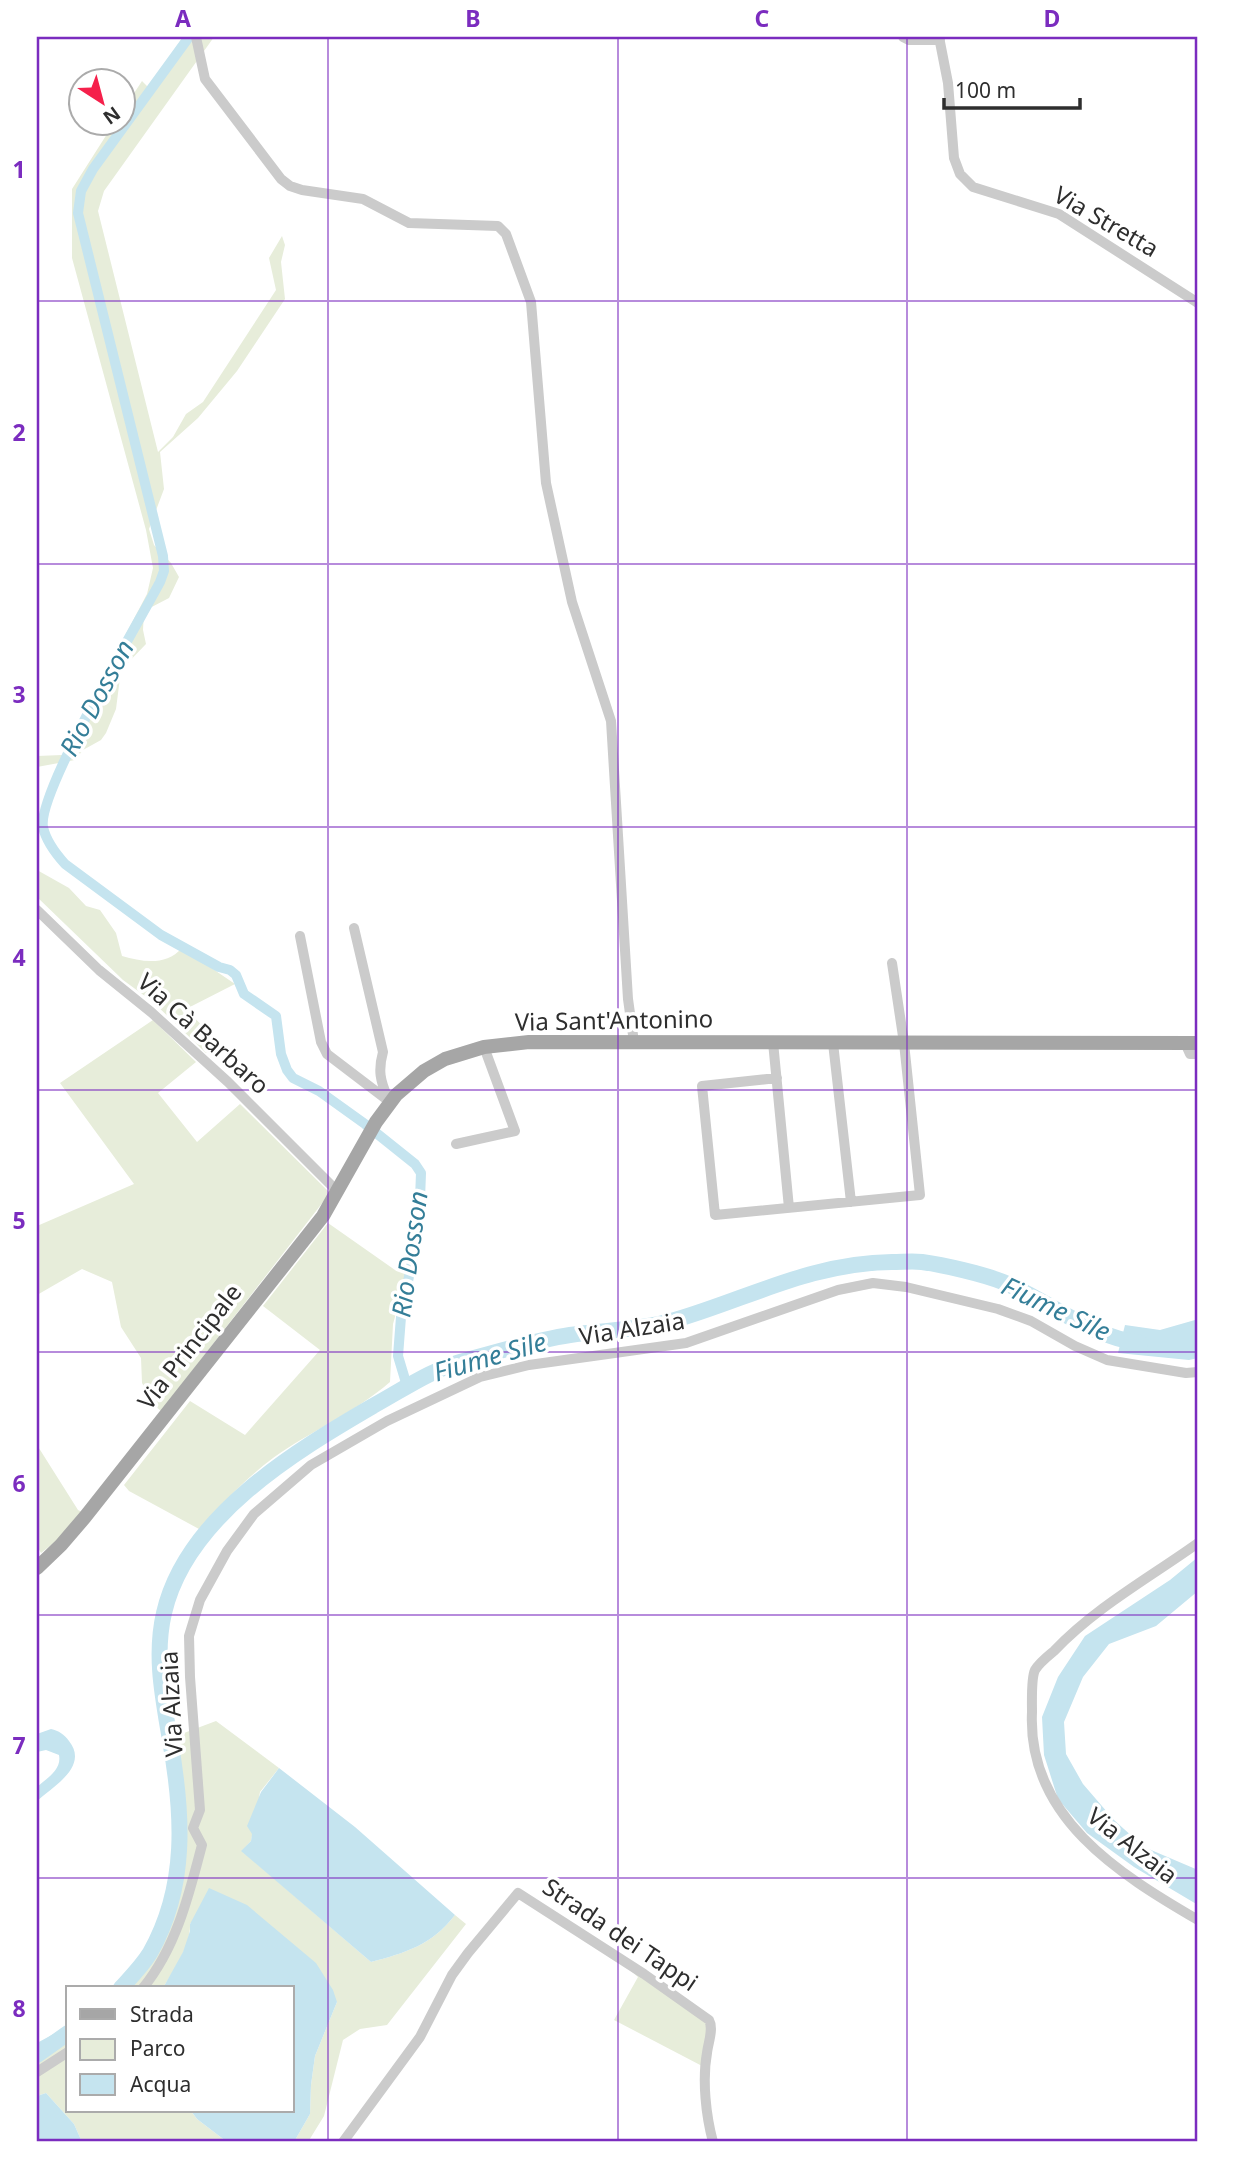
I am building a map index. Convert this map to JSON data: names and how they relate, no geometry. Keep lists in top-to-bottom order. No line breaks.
{"streets":{"main road":["Via Sant'Antonino","Via Principale"],"street":["Via Stretta","Via Cà Barbaro","Via Alzaia","Strada dei Tappi"]},"crossings":[["Via Sant'Antonino","Via Principale"],["Via Cà Barbaro","Via Principale"]],"water":["Rio Dosson","Fiume Sile"],"legend":["Strada","Parco","Acqua"],"scale_bar":"100 m","north":"bottom right","grid":{"columns":["A","B","C","D"],"rows":["1","2","3","4","5","6","7","8"]}}
